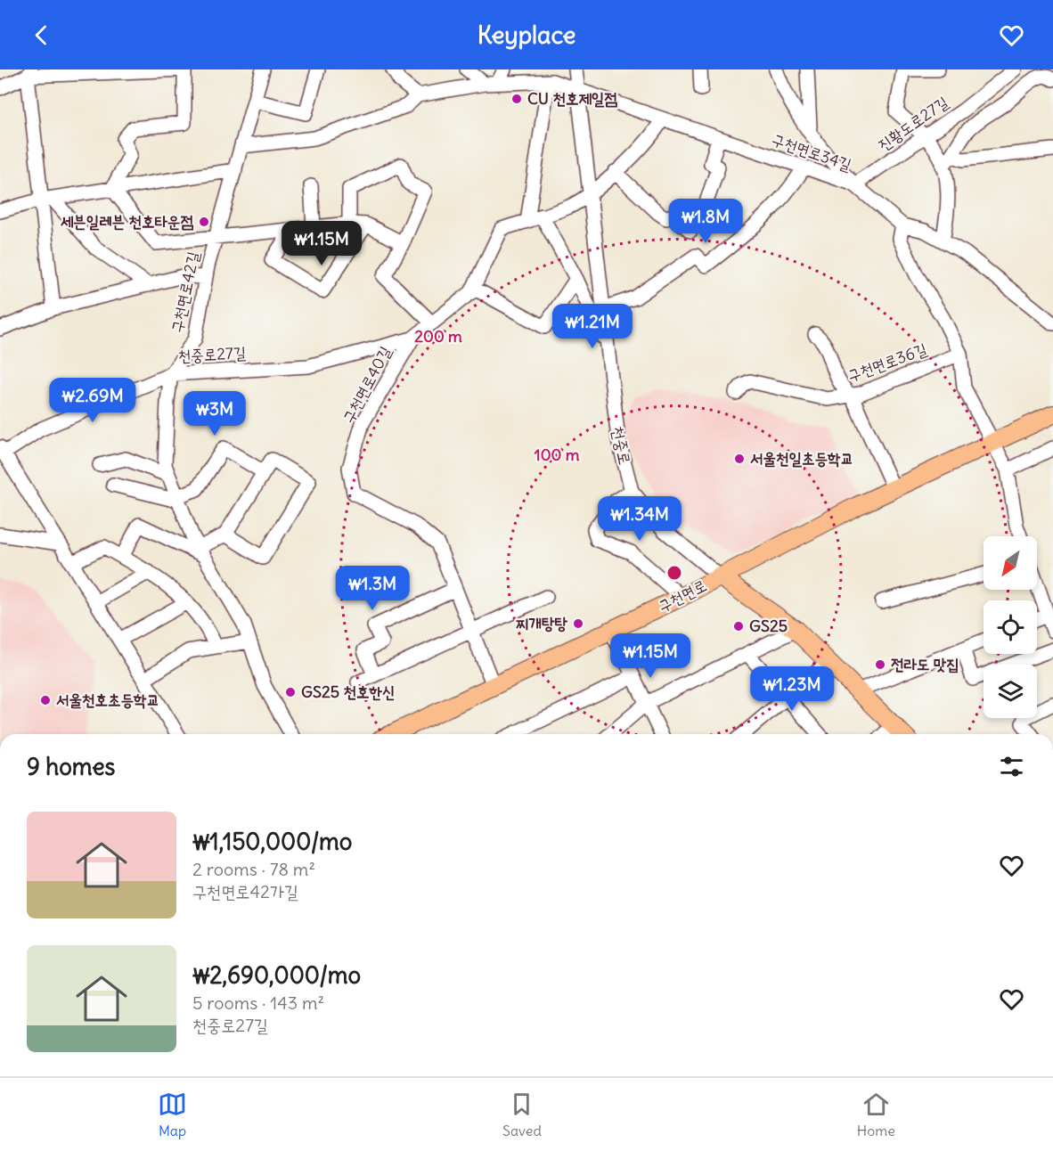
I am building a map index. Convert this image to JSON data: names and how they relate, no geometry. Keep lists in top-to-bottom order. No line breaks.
{"streets":{"main road":["천중로","구천면로"],"street":["진황도로27길","구천면로34길","구천면로42길","천중로27길","구천면로36길","구천면로40길"]},"crossings":[["진황도로27길","구천면로34길"],["구천면로34길","천중로"],["구천면로42길","천중로27길"],["천중로27길","구천면로40길"],["천중로27길","천중로"],["구천면로40길","구천면로"],["천중로","구천면로"]],"places":["CU 천호제일점","세븐일레븐 천호타운점","서울천일초등학교","찌개탕탕","GS25","전라도 맛집","GS25 천호한신","서울천호초등학교"],"north":"bottom left","page":{"header":"Keyplace","price":["₩1.8M","₩1.15M","₩1.21M","₩2.69M","₩3M","₩1.34M","₩1.3M","₩1.15M","₩1.23M"],"heading":"9 homes","list":[{"name":"₩1,150,000/mo","note":"2 rooms · 78 m² · 구천면로42가길"},{"name":"₩2,690,000/mo","note":"5 rooms · 143 m² · 천중로27길"}],"tabs":["Map","Saved","Home"]},"rings":["200 m","100 m"]}
